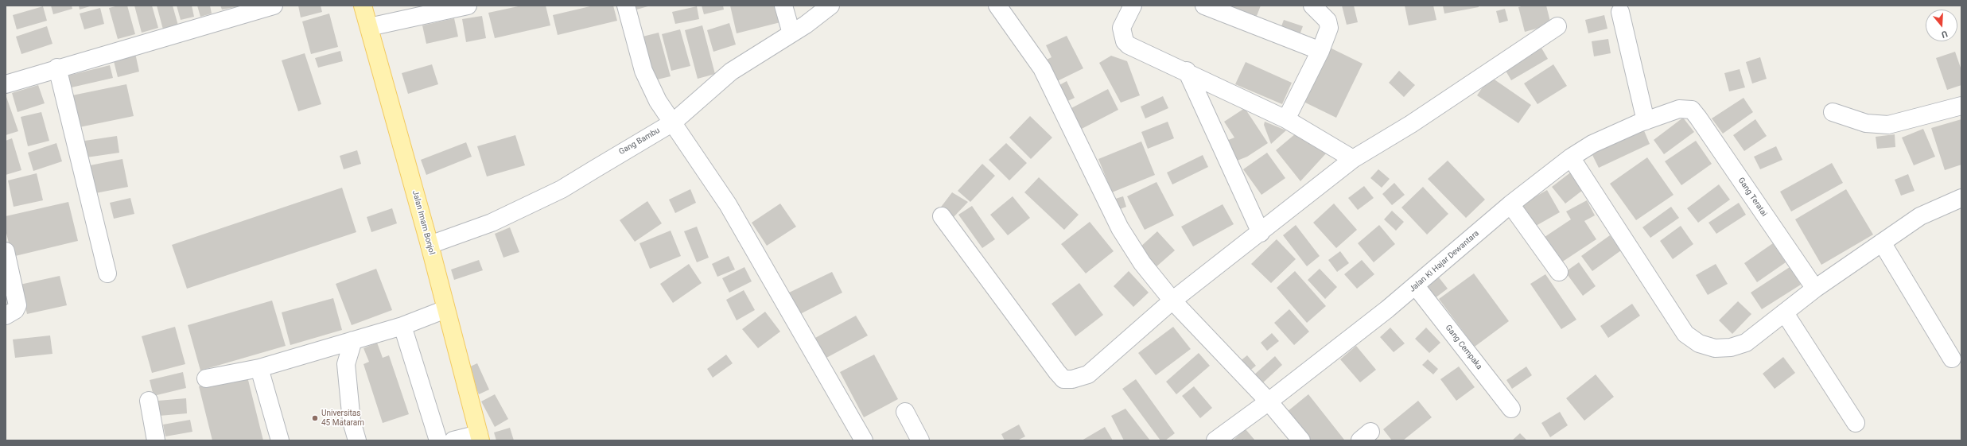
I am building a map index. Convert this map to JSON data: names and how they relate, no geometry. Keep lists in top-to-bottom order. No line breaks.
{"streets":{"main road":["Jalan Imam Bonjol"],"street":["Gang Bambu","Gang Teratai","Jalan Ki Hajar Dewantara","Gang Cempaka"]},"crossings":[["Gang Bambu","Jalan Imam Bonjol"],["Gang Teratai","Jalan Ki Hajar Dewantara"],["Jalan Ki Hajar Dewantara","Gang Cempaka"]],"places":["Universitas 45 Mataram"],"north":"bottom"}
